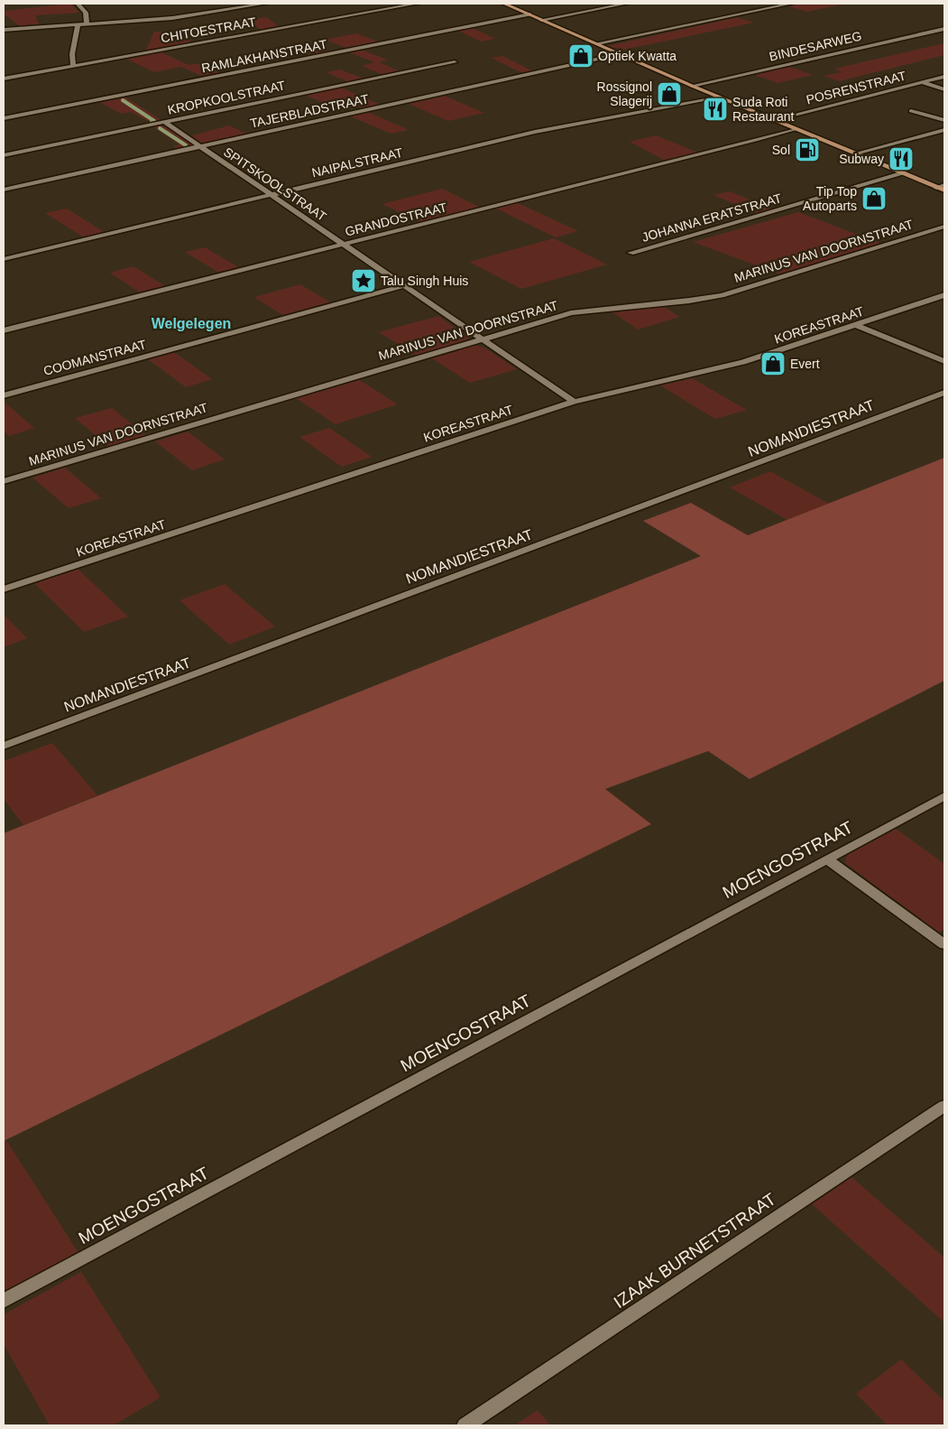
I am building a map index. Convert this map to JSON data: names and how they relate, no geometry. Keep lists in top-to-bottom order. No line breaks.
{"streets":{"street":["CHITOESTRAAT","BINDESARWEG","RAMLAKHANSTRAAT","POSRENSTRAAT","KROPKOOLSTRAAT","TAJERBLADSTRAAT","NAIPALSTRAAT","SPITSKOOLSTRAAT","JOHANNA ERATSTRAAT","GRANDOSTRAAT","MARINUS VAN DOORNSTRAAT","KOREASTRAAT","COOMANSTRAAT","NOMANDIESTRAAT","MOENGOSTRAAT","IZAAK BURNETSTRAAT"]},"crossings":[["KROPKOOLSTRAAT","SPITSKOOLSTRAAT"],["TAJERBLADSTRAAT","SPITSKOOLSTRAAT"],["NAIPALSTRAAT","SPITSKOOLSTRAAT"],["SPITSKOOLSTRAAT","GRANDOSTRAAT"],["SPITSKOOLSTRAAT","MARINUS VAN DOORNSTRAAT"],["SPITSKOOLSTRAAT","KOREASTRAAT"],["SPITSKOOLSTRAAT","COOMANSTRAAT"]],"districts":["Welgelegen"],"places":{"shop":["Optiek Kwatta","Rossignol Slagerij","Tip Top Autoparts","Evert"],"restaurant":["Suda Roti Restaurant","Subway"],"fuel station":["Sol"],"place":["Talu Singh Huis"]}}
